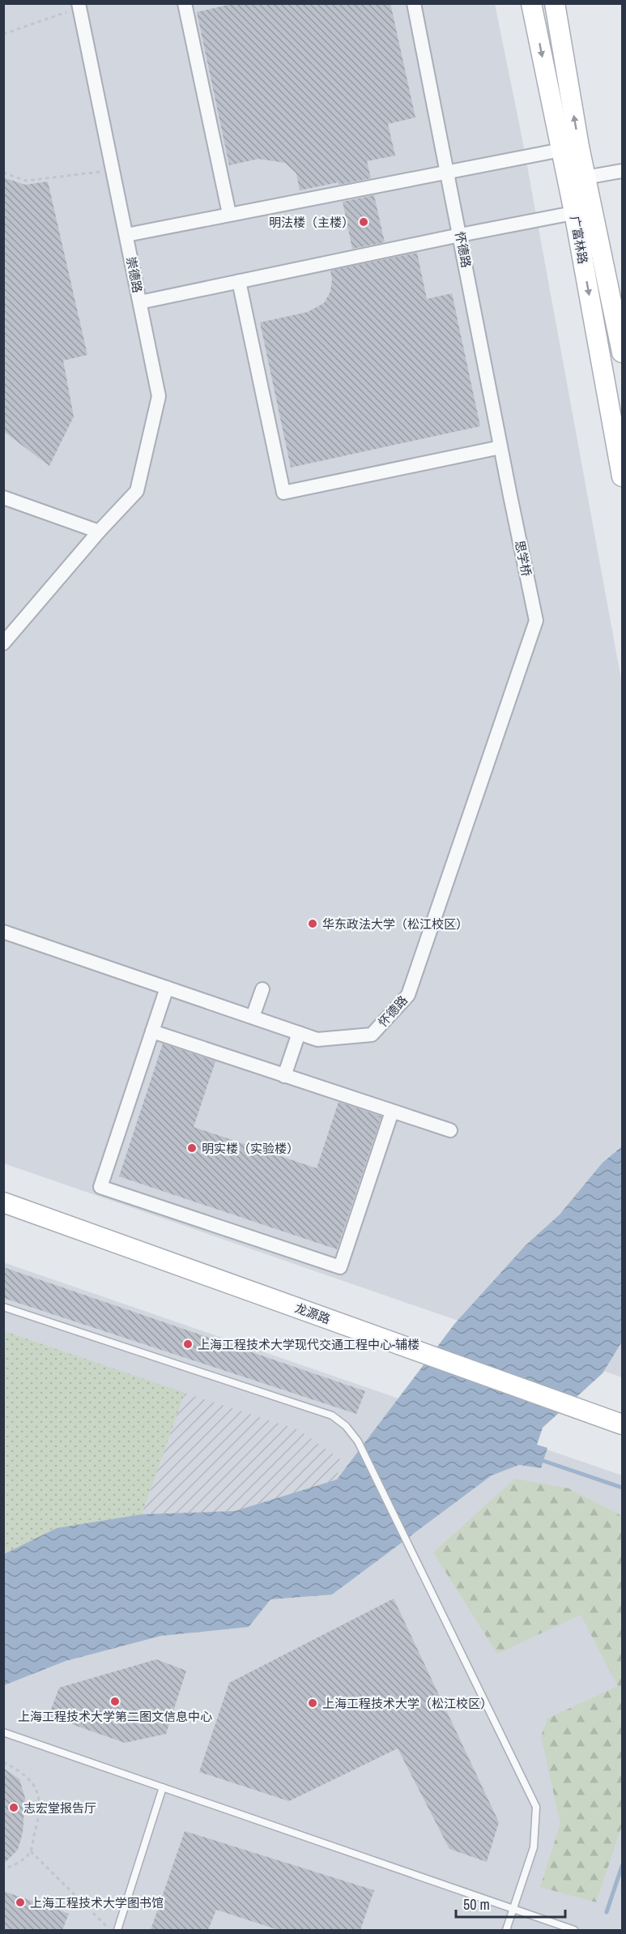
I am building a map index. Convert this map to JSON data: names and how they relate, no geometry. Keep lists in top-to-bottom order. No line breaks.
{"streets":{"main road":["广富林路","龙源路"],"street":["怀德路","崇德路","思学桥"]},"crossings":[["怀德路","思学桥"]],"places":["明法楼（主楼）","华东政法大学（松江校区）","明实楼（实验楼）","上海工程技术大学现代交通工程中心-辅楼","上海工程技术大学第二图文信息中心","上海工程技术大学（松江校区）","志宏堂报告厅","上海工程技术大学图书馆"],"scale_bar":"50 m"}
